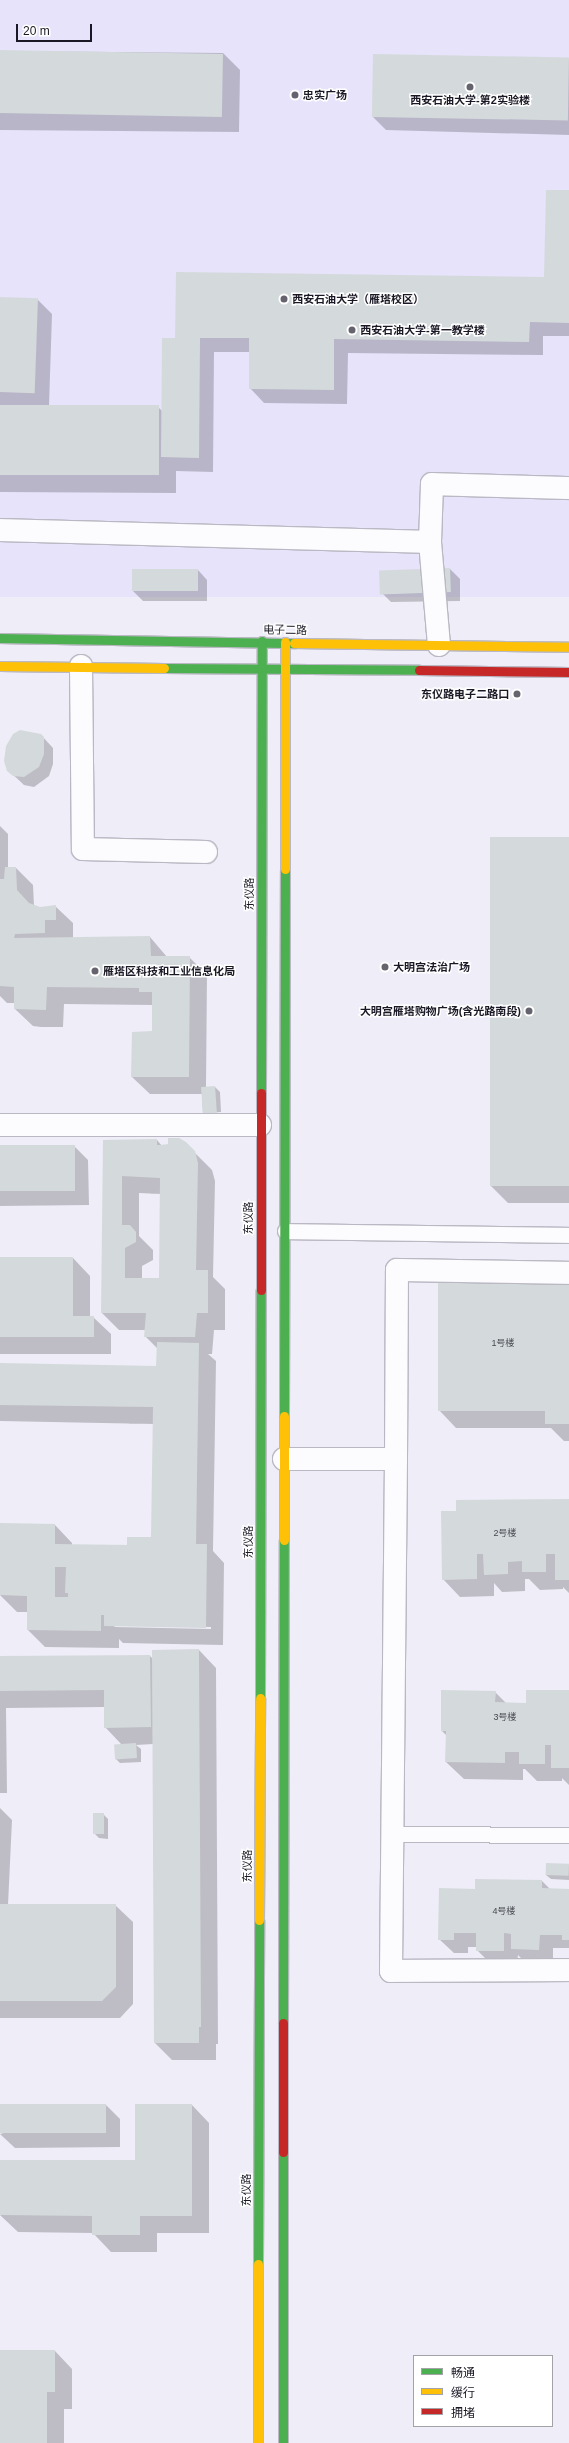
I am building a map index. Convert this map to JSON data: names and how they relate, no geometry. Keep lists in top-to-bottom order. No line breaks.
{"streets":{"main road":["电子二路","东仪路"]},"crossings":[["电子二路","东仪路"]],"places":["西安石油大学-第2实验楼","忠实广场","西安石油大学（雁塔校区）","西安石油大学-第一教学楼","东仪路电子二路口","大明宫法治广场","雁塔区科技和工业信息化局","大明宫雁塔购物广场(含光路南段)"],"house_numbers":["1号楼","2号楼","3号楼","4号楼"],"legend":["畅通","缓行","拥堵"],"scale_bar":"20 m"}
